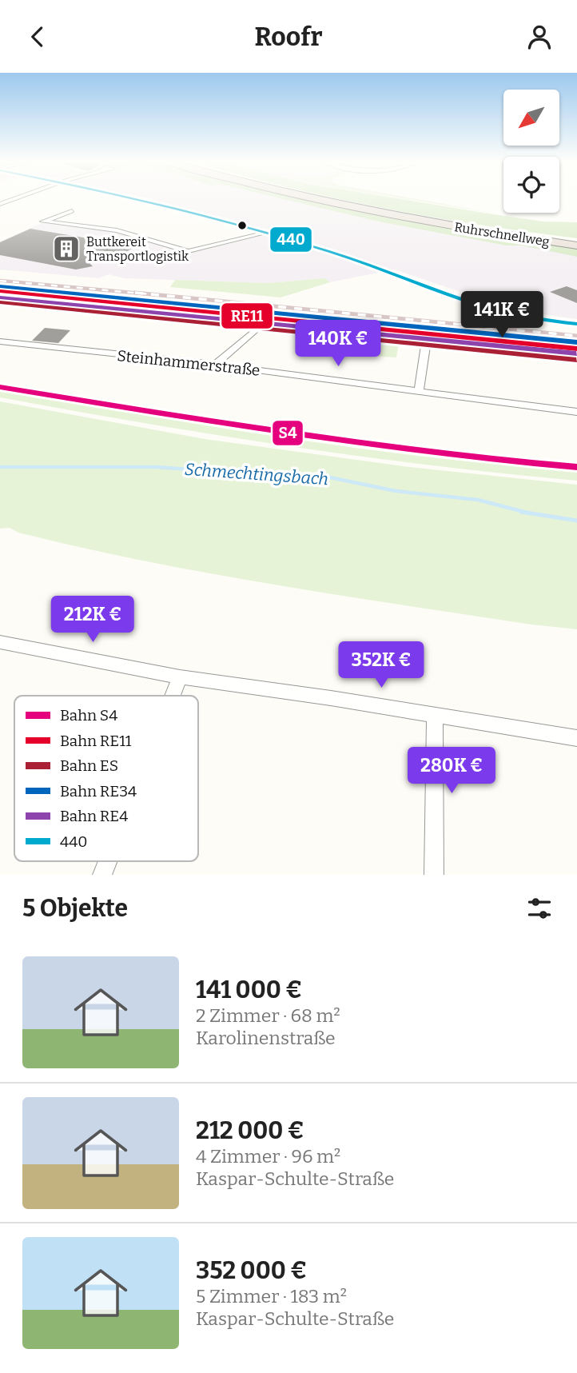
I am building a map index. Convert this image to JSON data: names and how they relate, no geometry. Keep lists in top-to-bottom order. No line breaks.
{"streets":{"highway":["Ruhrschnellweg"],"street":["Steinhammerstraße"]},"water":["Schmechtingsbach"],"places":{"building":["Buttkereit Transportlogistik"]},"lines":["transit line 440","rail line RE34","rail line RE11","rail line RE4","rail line ES","rail line S4"],"legend":["Bahn S4","Bahn RE11","Bahn ES","Bahn RE34","Bahn RE4","440"],"north":"bottom left","page":{"header":"Roofr","price":["141K €","140K €","212K €","352K €","280K €"],"heading":"5 Objekte","list":[{"name":"141 000 €","note":"2 Zimmer · 68 m² · Karolinenstraße"},{"name":"212 000 €","note":"4 Zimmer · 96 m² · Kaspar-Schulte-Straße"},{"name":"352 000 €","note":"5 Zimmer · 183 m² · Kaspar-Schulte-Straße"}]}}
